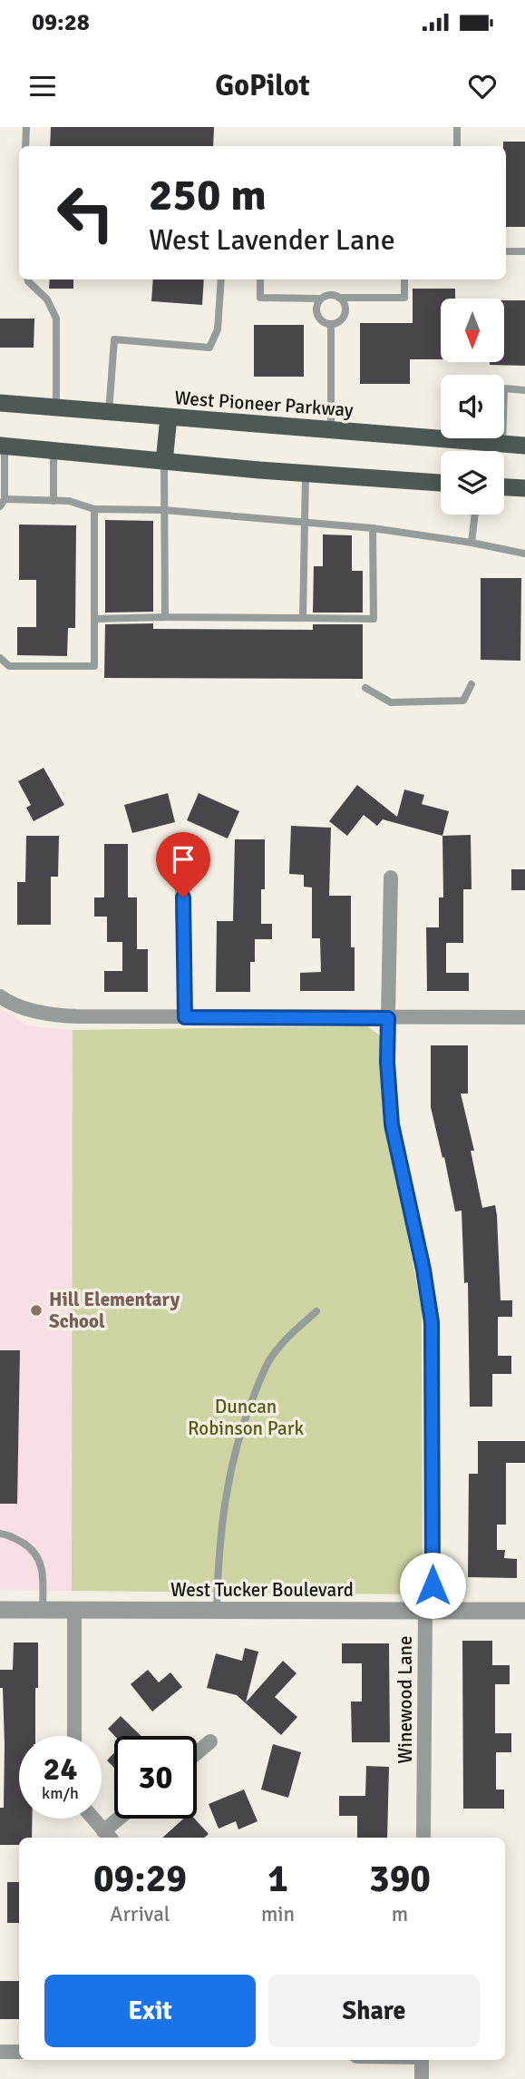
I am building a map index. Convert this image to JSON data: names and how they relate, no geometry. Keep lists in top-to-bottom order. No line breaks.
{"streets":{"main road":["West Pioneer Parkway"],"street":["West Tucker Boulevard","Winewood Lane"]},"crossings":[["West Tucker Boulevard","Winewood Lane"]],"parks":["Duncan Robinson Park"],"places":["Hill Elementary School"],"north":"bottom","page":{"status":"09:28","header":"GoPilot","turn":["250 m","West Lavender Lane"],"speed":"24 km/h","limit":"30","eta":["09:29","Arrival","1","min","390","m"],"buttons":["Exit","Share"]}}
